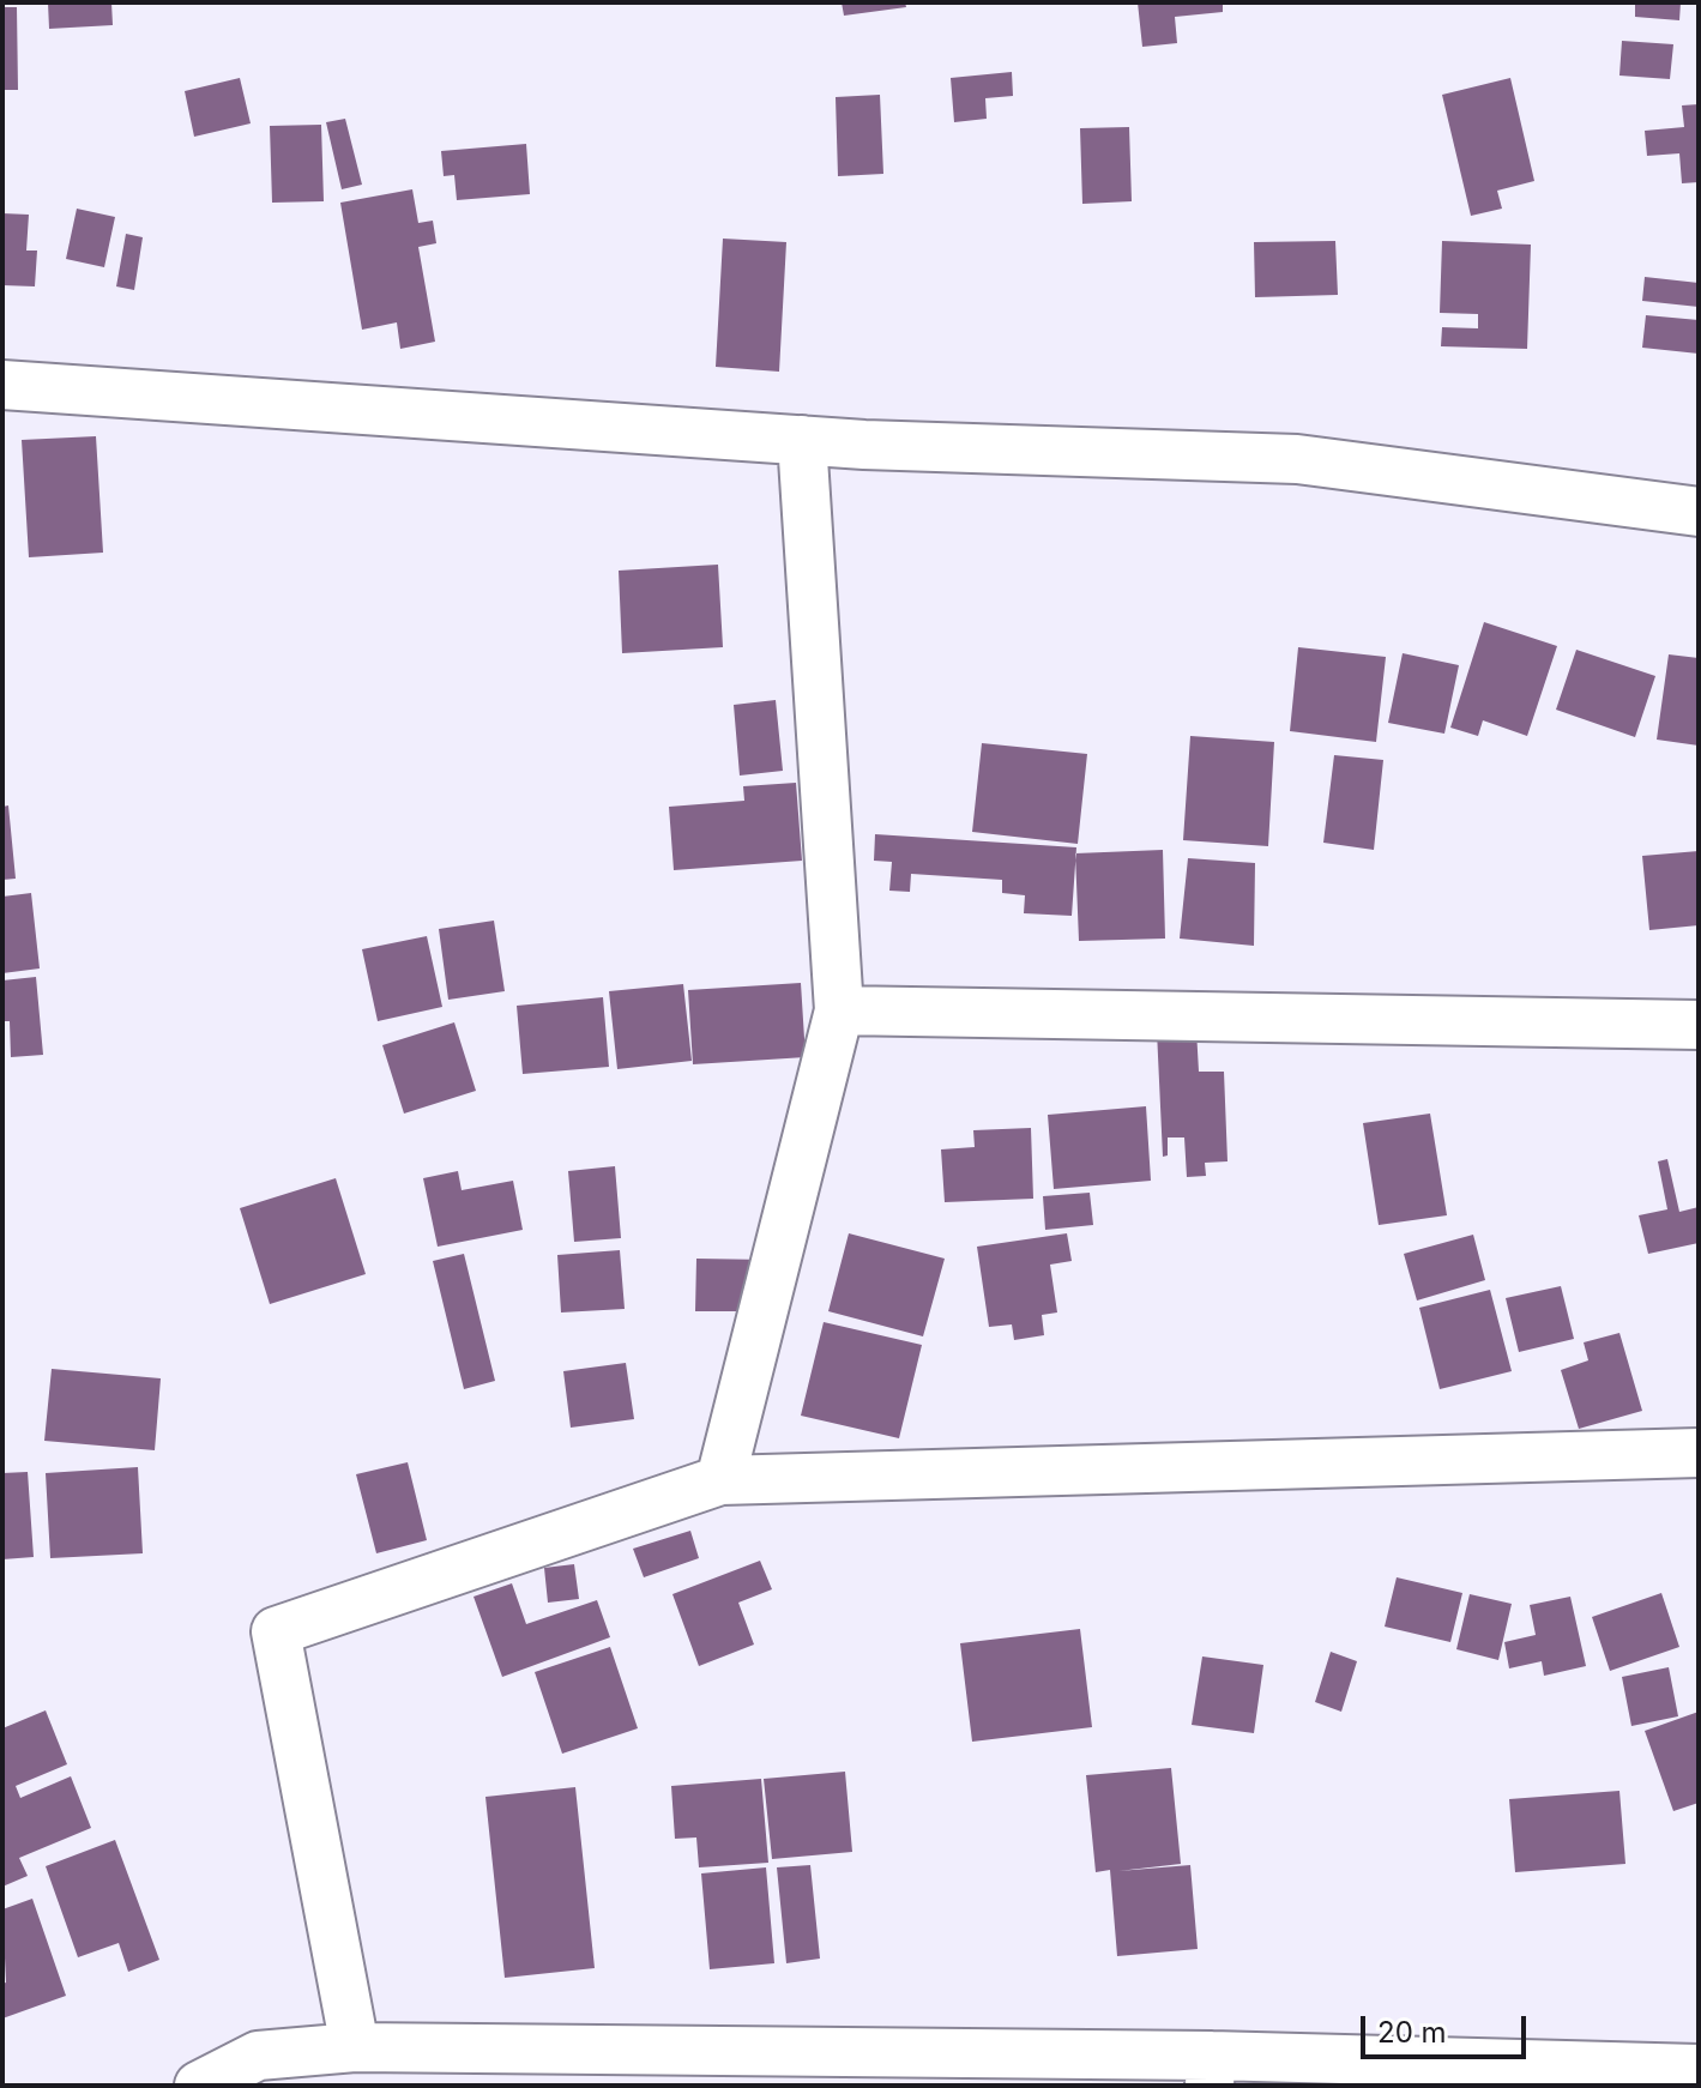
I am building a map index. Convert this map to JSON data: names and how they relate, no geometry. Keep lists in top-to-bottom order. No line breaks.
{"scale_bar":"20 m"}
